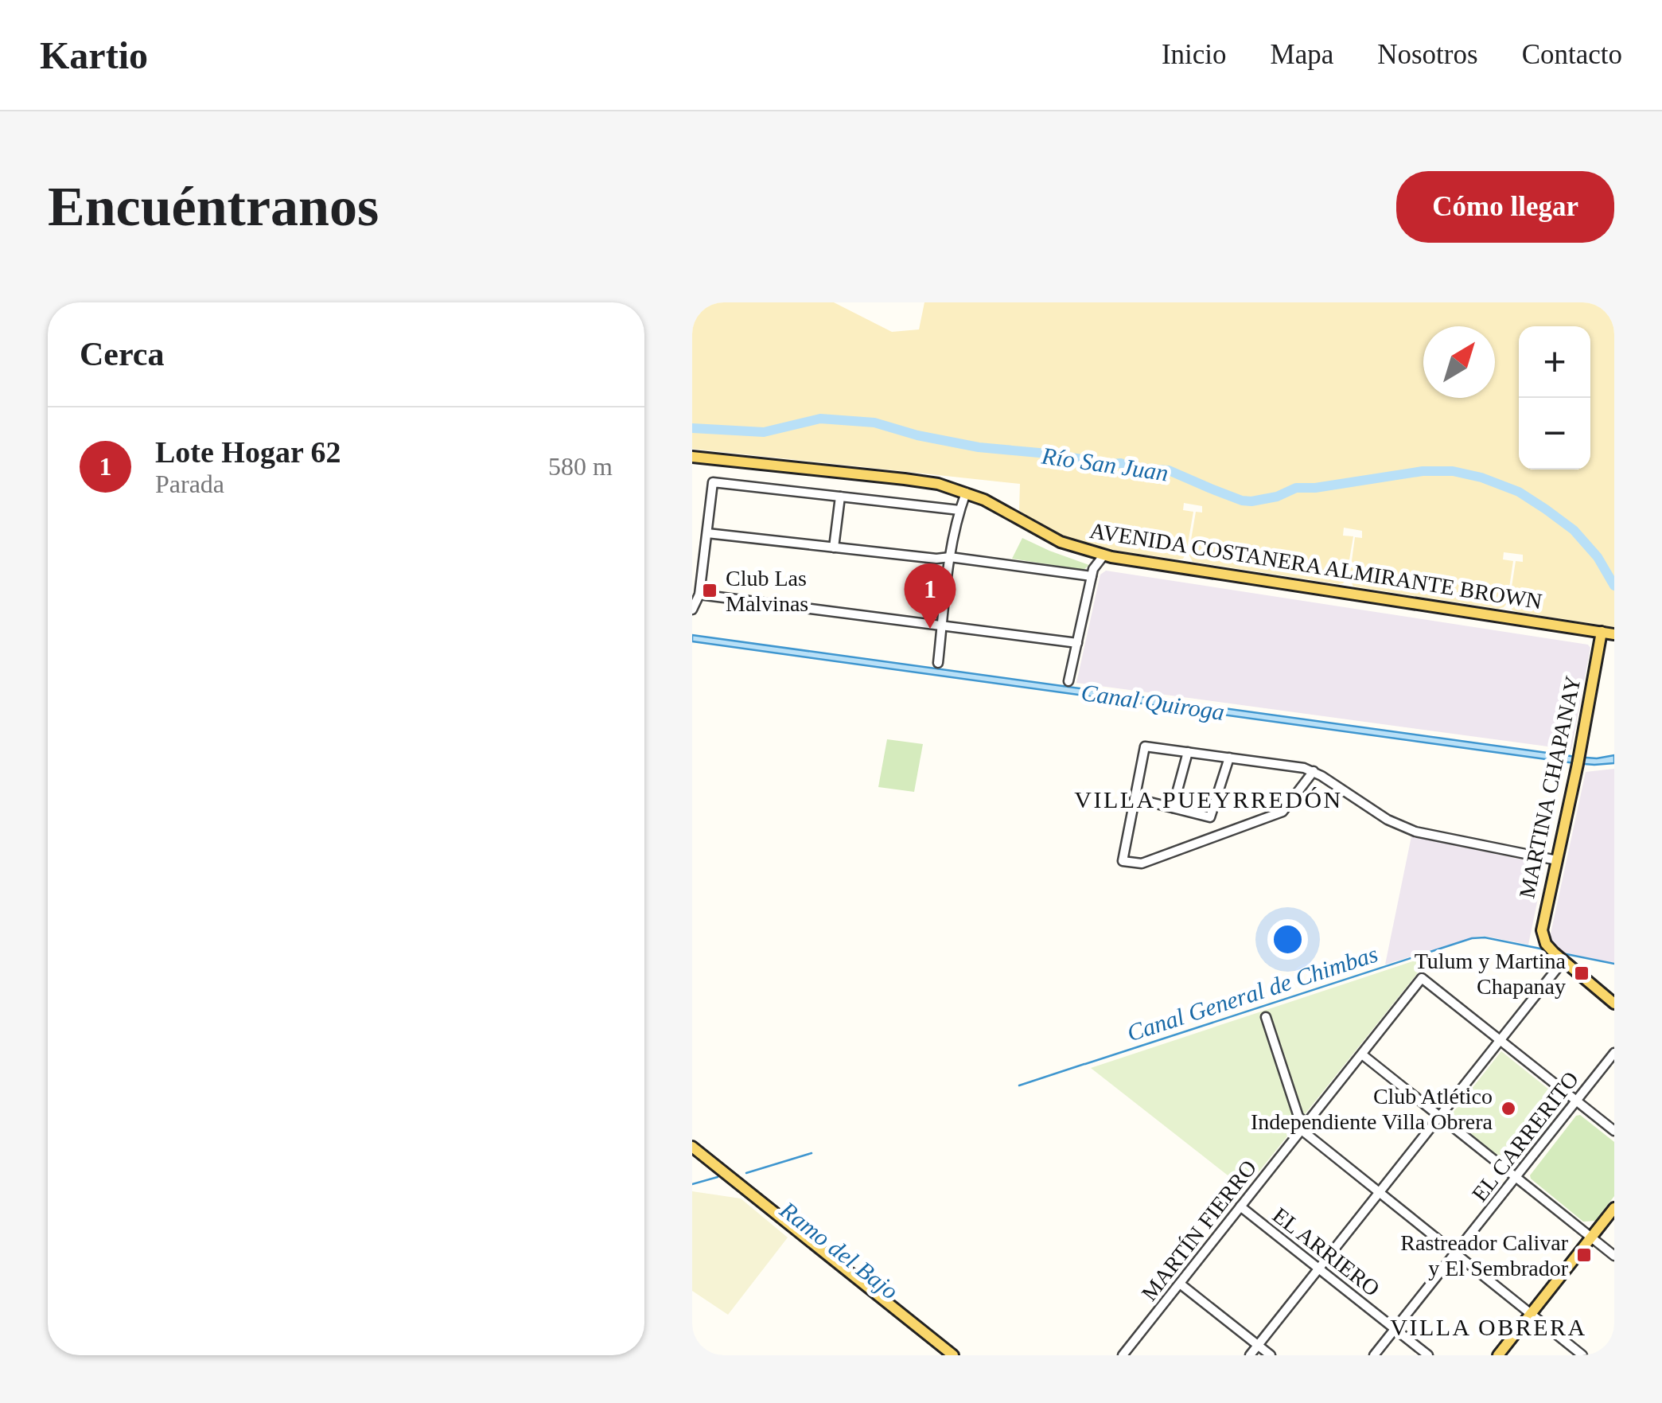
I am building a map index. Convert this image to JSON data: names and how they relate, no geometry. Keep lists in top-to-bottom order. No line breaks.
{"streets":{"main road":["AVENIDA COSTANERA ALMIRANTE BROWN","MARTINA CHAPANAY"],"street":["EL CARRERITO","MARTÍN FIERRO","EL ARRIERO"]},"crossings":[["AVENIDA COSTANERA ALMIRANTE BROWN","MARTINA CHAPANAY"],["EL CARRERITO","EL ARRIERO"],["MARTÍN FIERRO","EL ARRIERO"]],"districts":["VILLA PUEYRREDÓN","VILLA OBRERA"],"water":["Río San Juan","Canal Quiroga","Canal General de Chimbas","Ramo del Bajo"],"places":{"transit":["Club Las Malvinas","Tulum y Martina Chapanay","Rastreador Calivar y El Sembrador"],"other":["Club Atlético Independiente Villa Obrera"]},"north":"top right","page":{"header":"Kartio","nav":["Inicio","Mapa","Nosotros","Contacto"],"buttons":"Cómo llegar","title":"Encuéntranos","heading":"Cerca","map_buttons":["+","−"],"list":[{"mark":"1","name":"Lote Hogar 62","note":"Parada","value":"580 m"}],"pins":"1"}}
